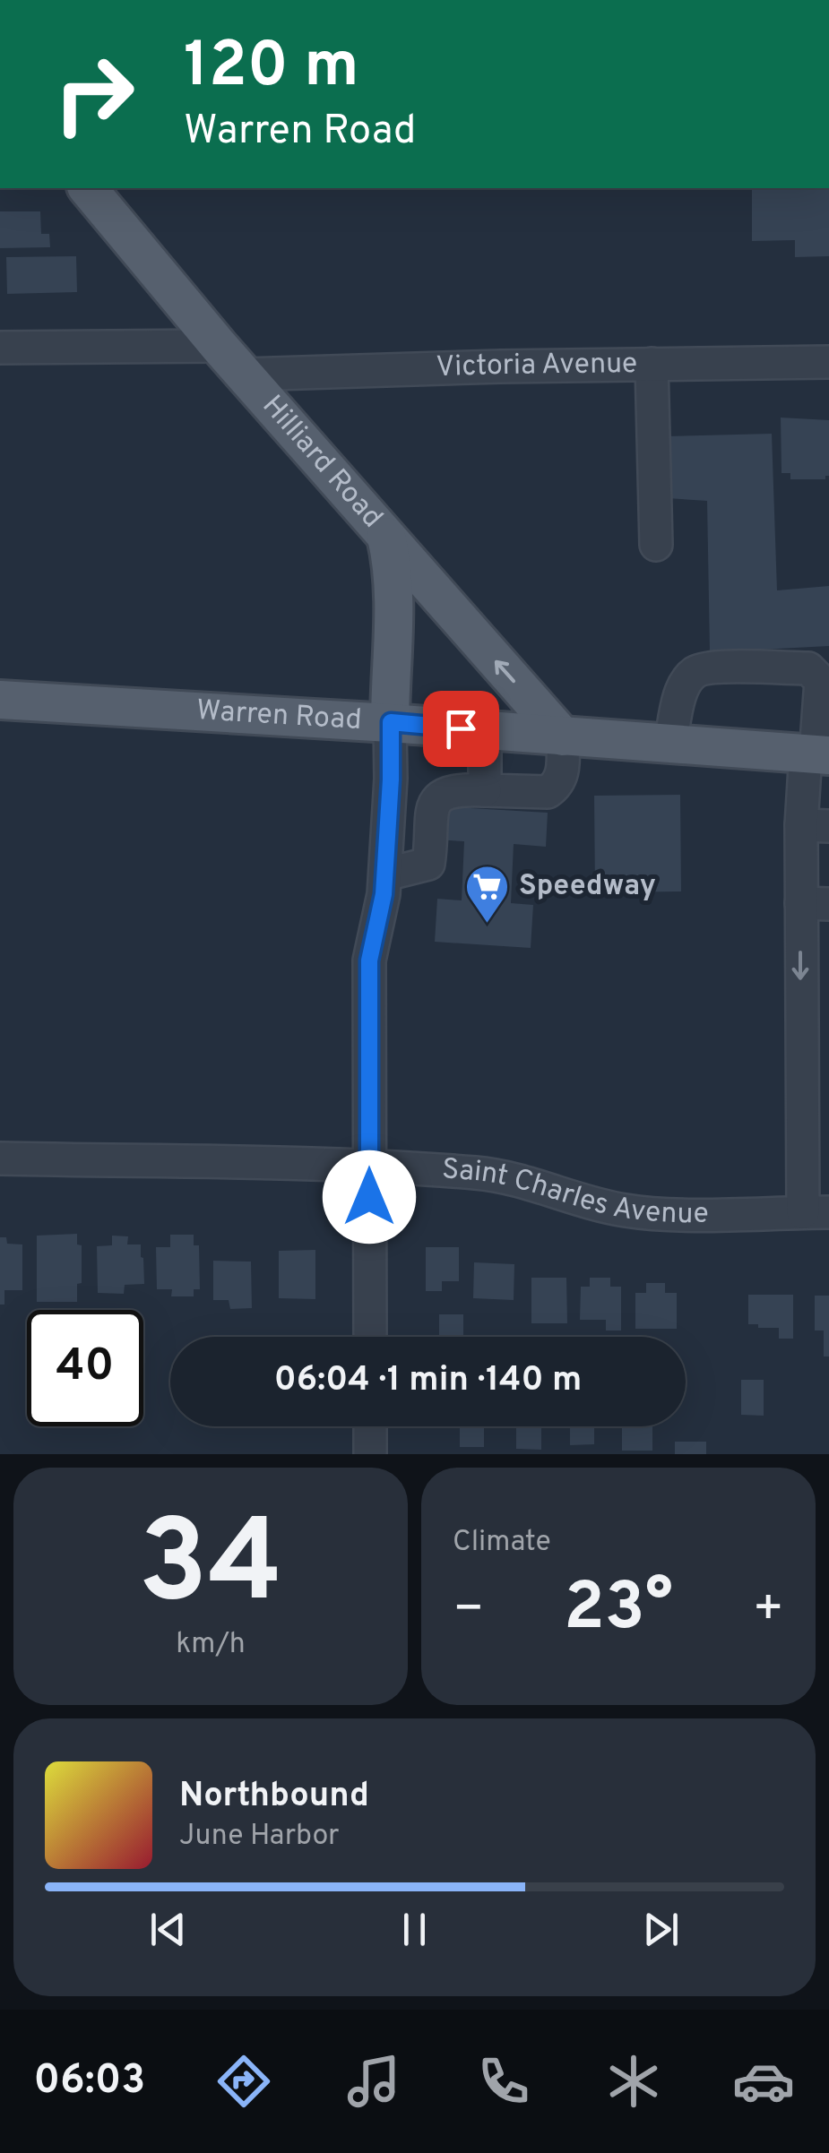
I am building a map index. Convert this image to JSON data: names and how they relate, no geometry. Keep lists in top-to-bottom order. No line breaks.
{"streets":{"main road":["Hilliard Road","Warren Road"],"street":["Victoria Avenue","Saint Charles Avenue"]},"crossings":[["Victoria Avenue","Hilliard Road"],["Hilliard Road","Warren Road"]],"one_way":["Hilliard Road"],"places":{"supermarket":["Speedway"]},"page":{"turn":["120 m","Warren Road"],"limit":"40","trip":"06:04 · 1 min · 140 m","tile":[["34","km/h"],"Climate"],"heat":["−","23°","+"],"song":["Northbound","June Harbor"],"tabs":"06:03"}}
